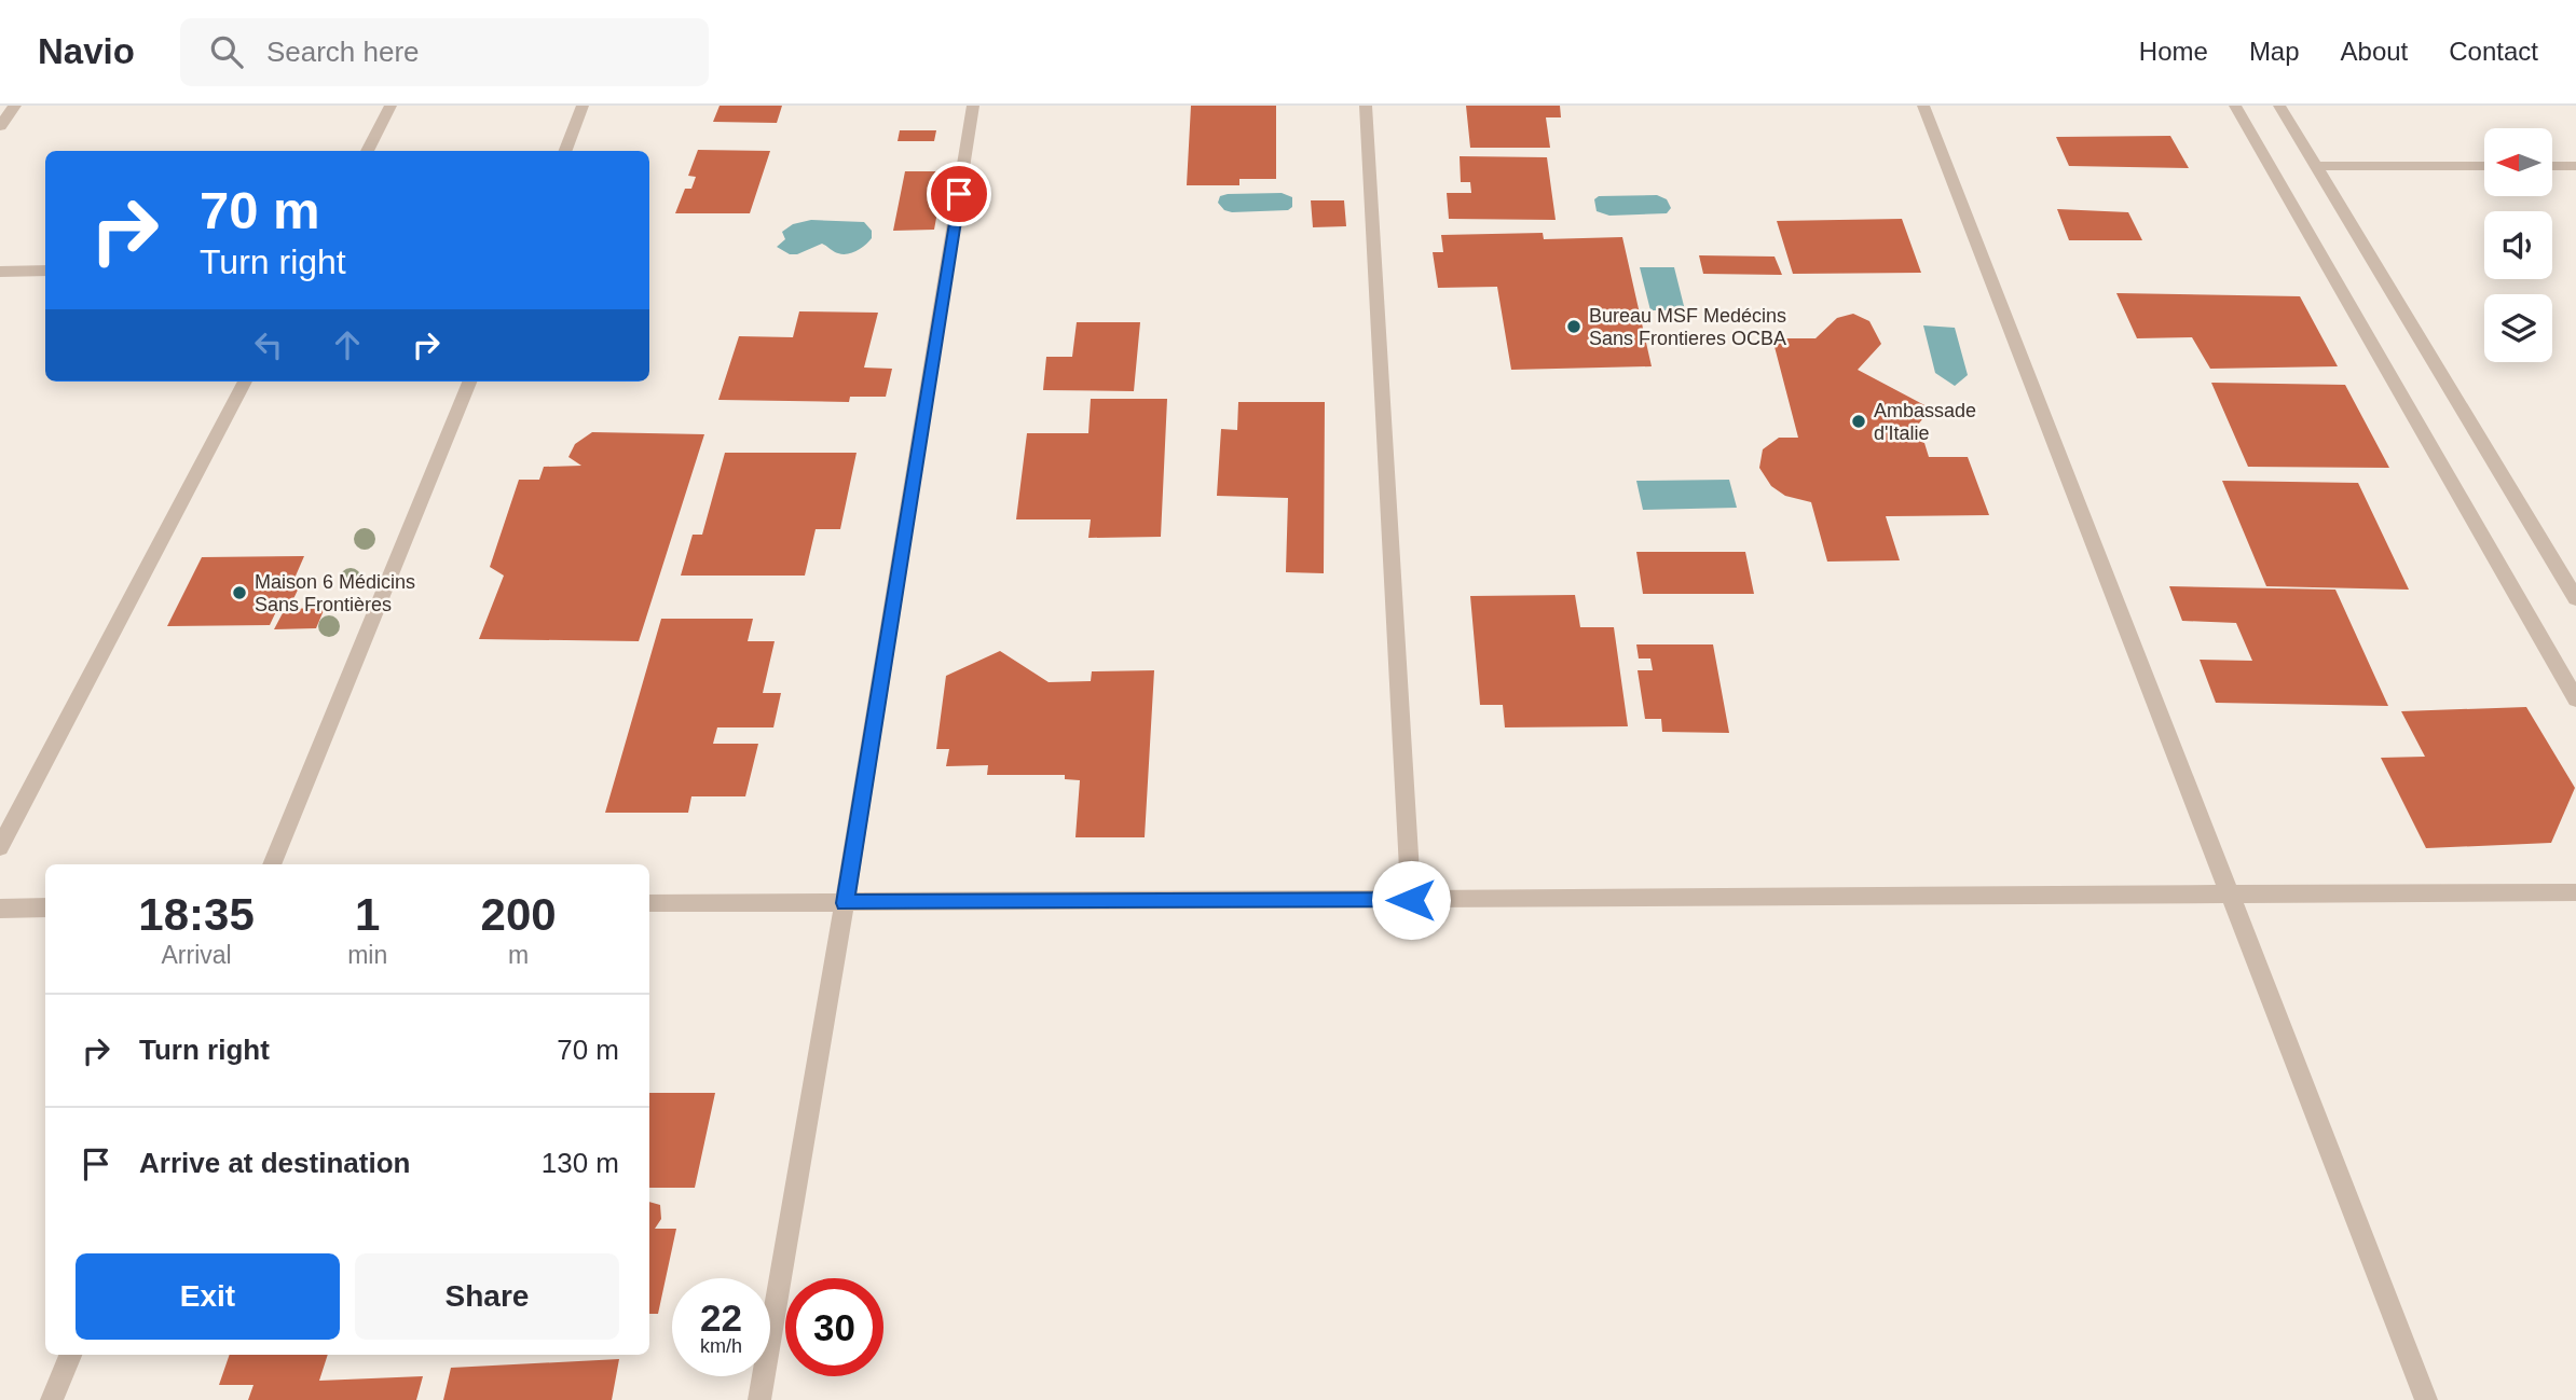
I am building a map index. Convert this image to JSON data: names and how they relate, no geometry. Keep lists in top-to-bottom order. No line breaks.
{"places":["Bureau MSF Medécins Sans Frontieres OCBA","Ambassade d'Italie","Maison 6 Médicins Sans Frontières"],"north":"left","page":{"header":"Navio","search":"Search here","nav":["Home","Map","About","Contact"],"turn":["70 m","Turn right"],"eta":["18:35","Arrival","1","min","200","m"],"list":[{"name":"Turn right","value":"70 m"},{"name":"Arrive at destination","value":"130 m"}],"buttons":["Exit","Share"],"speed":"22 km/h","limit":"30"}}
